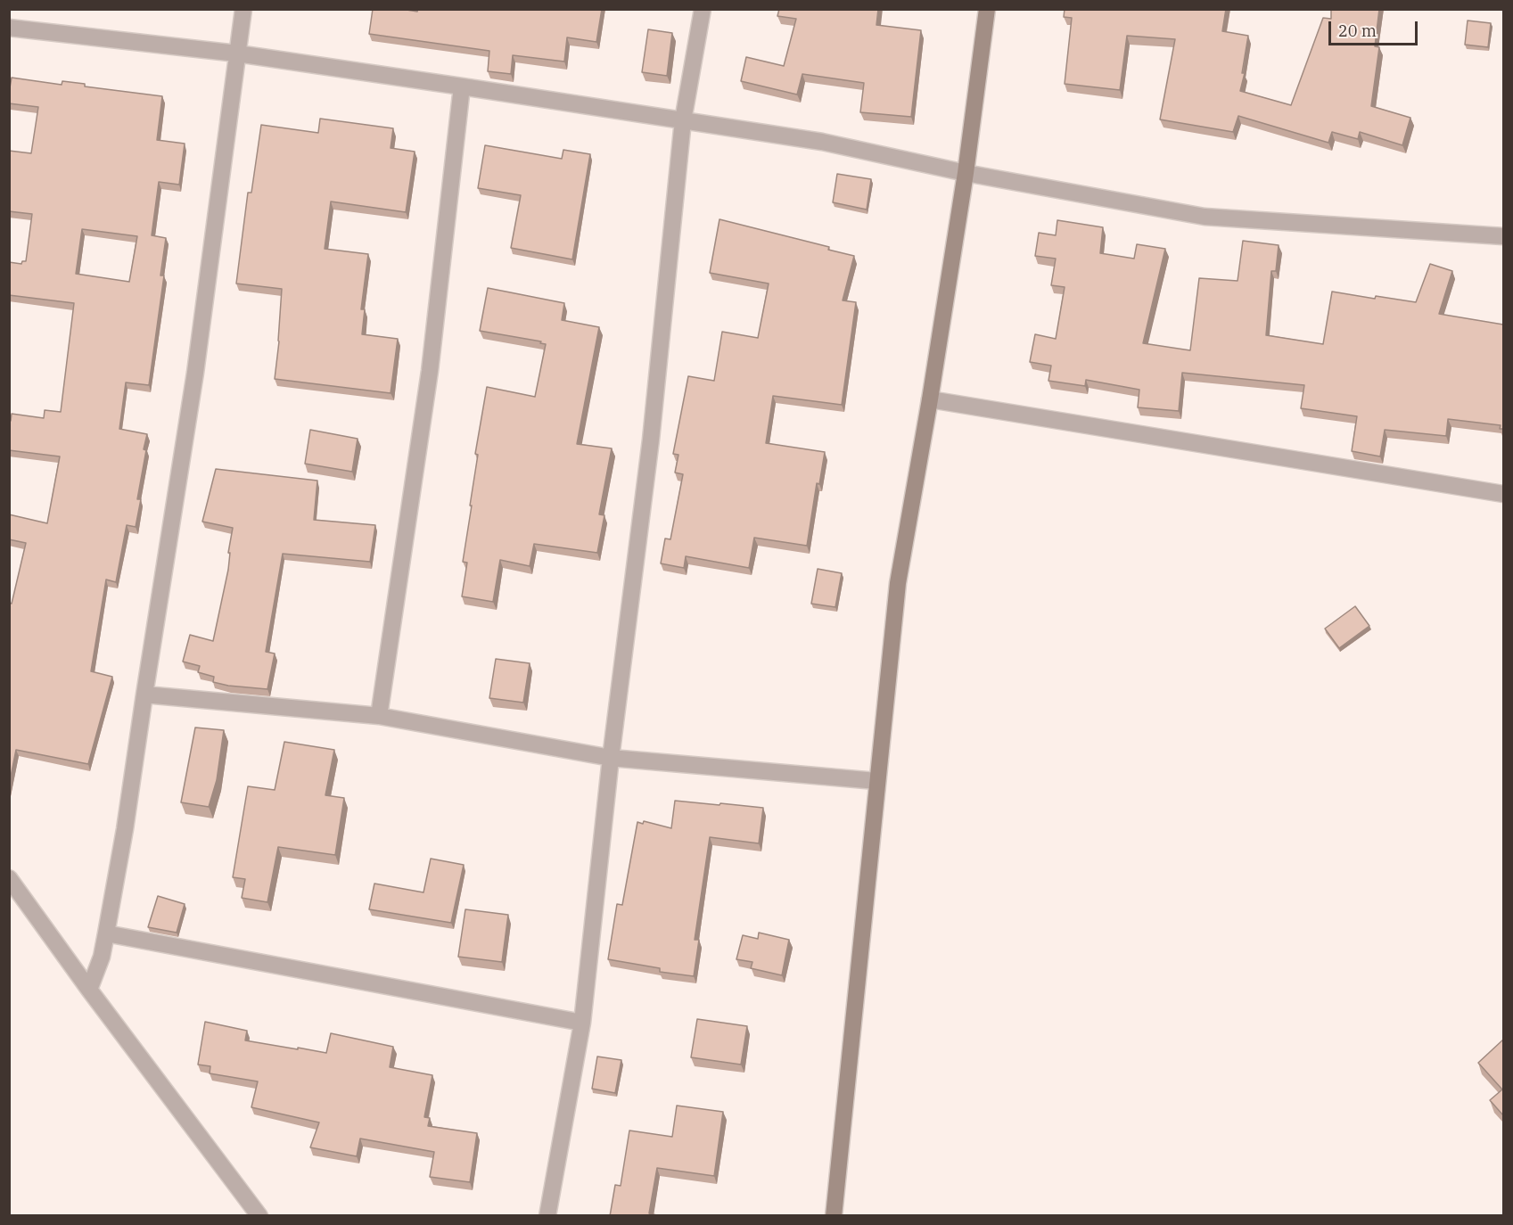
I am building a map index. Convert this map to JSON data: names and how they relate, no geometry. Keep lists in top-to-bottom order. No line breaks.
{"scale_bar":"20 m"}
